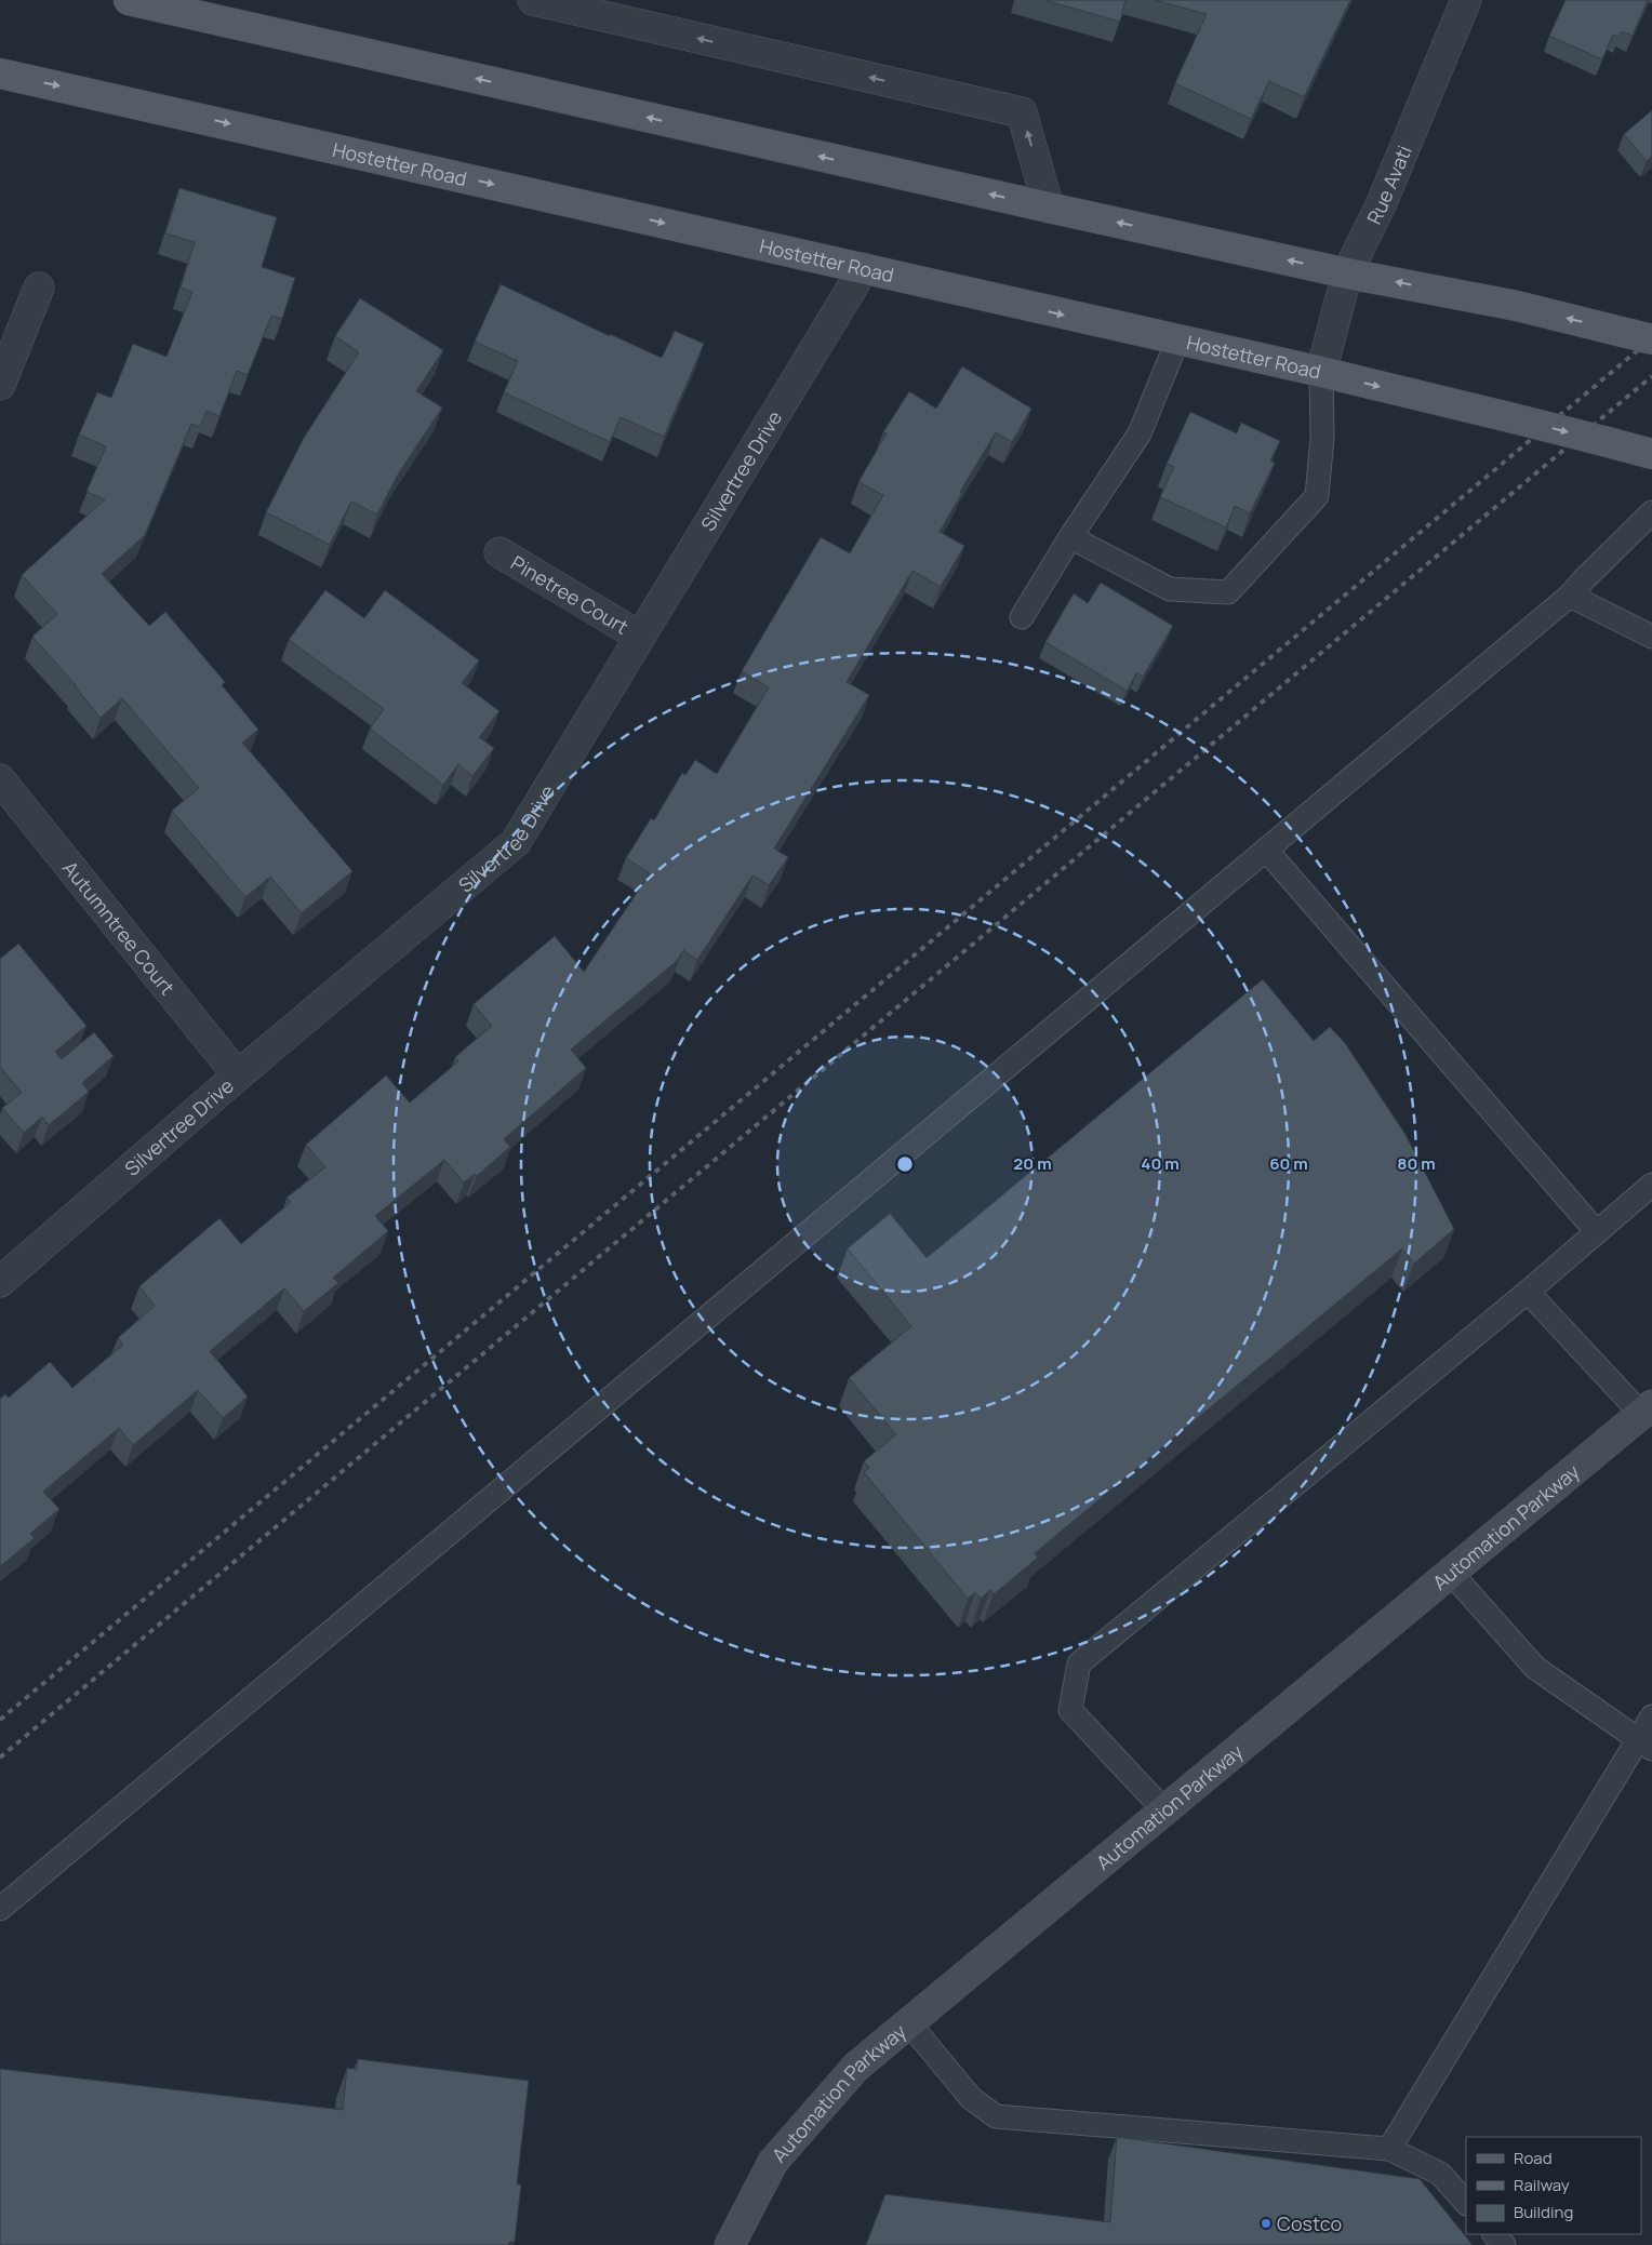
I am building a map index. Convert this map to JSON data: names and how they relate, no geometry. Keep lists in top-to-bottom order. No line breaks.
{"streets":{"main road":["Hostetter Road"],"street":["Rue Avati","Silvertree Drive","Pinetree Court","Autumntree Court","Automation Parkway"]},"crossings":[["Hostetter Road","Rue Avati"],["Hostetter Road","Silvertree Drive"],["Silvertree Drive","Pinetree Court"],["Silvertree Drive","Autumntree Court"]],"places":["Costco"],"legend":["Road","Railway","Building"],"rings":["20 m","40 m","60 m","80 m"]}
